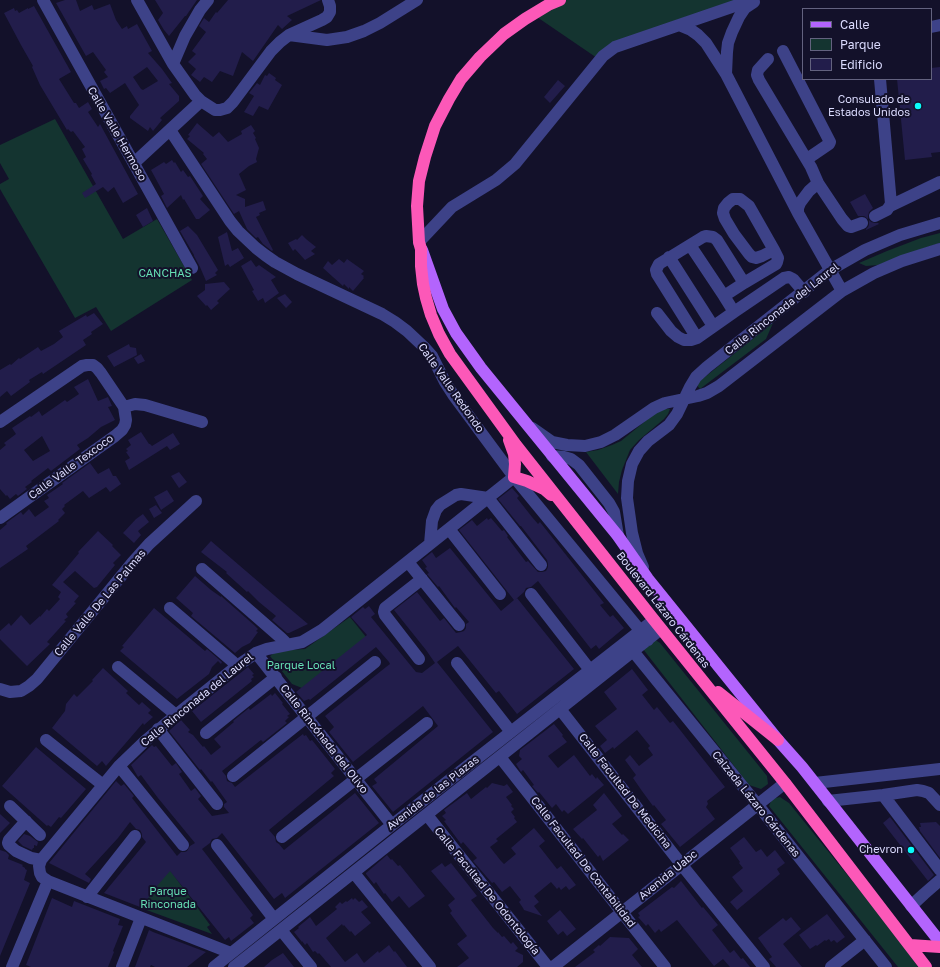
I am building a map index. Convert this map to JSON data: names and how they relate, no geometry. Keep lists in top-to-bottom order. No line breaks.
{"streets":{"highway":["Boulevard Lázaro Cárdenas"],"street":["Calle Valle Hermoso","Calle Rinconada del Laurel","Calle Valle Redondo","Calle Valle Texcoco","Calle Valle De Las Palmas","Calle Rincónada del Olivo","Calle Facultad De Medicina","Avenida de las Plazas","Calzada Lázaro Cárdenas","Calle Facultad De Contabilidad","Avenida Uabc","Calle Facultad De Odontología"]},"crossings":[["Calle Rinconada del Laurel","Calle Valle Redondo"],["Calle Rinconada del Laurel","Boulevard Lázaro Cárdenas"],["Calle Rinconada del Laurel","Calle Rincónada del Olivo"],["Calle Valle Redondo","Avenida de las Plazas"],["Boulevard Lázaro Cárdenas","Avenida de las Plazas"],["Boulevard Lázaro Cárdenas","Avenida Uabc"],["Calle Rincónada del Olivo","Avenida de las Plazas"],["Calle Facultad De Medicina","Avenida de las Plazas"],["Calle Facultad De Medicina","Avenida Uabc"],["Avenida de las Plazas","Calzada Lázaro Cárdenas"],["Avenida de las Plazas","Calle Facultad De Contabilidad"],["Avenida de las Plazas","Calle Facultad De Odontología"],["Calzada Lázaro Cárdenas","Avenida Uabc"],["Calle Facultad De Contabilidad","Avenida Uabc"]],"parks":["CANCHAS","Parque Local","Parque Rinconada"],"places":["Consulado de Estados Unidos","Chevron"],"legend":["Calle","Parque","Edificio"]}
